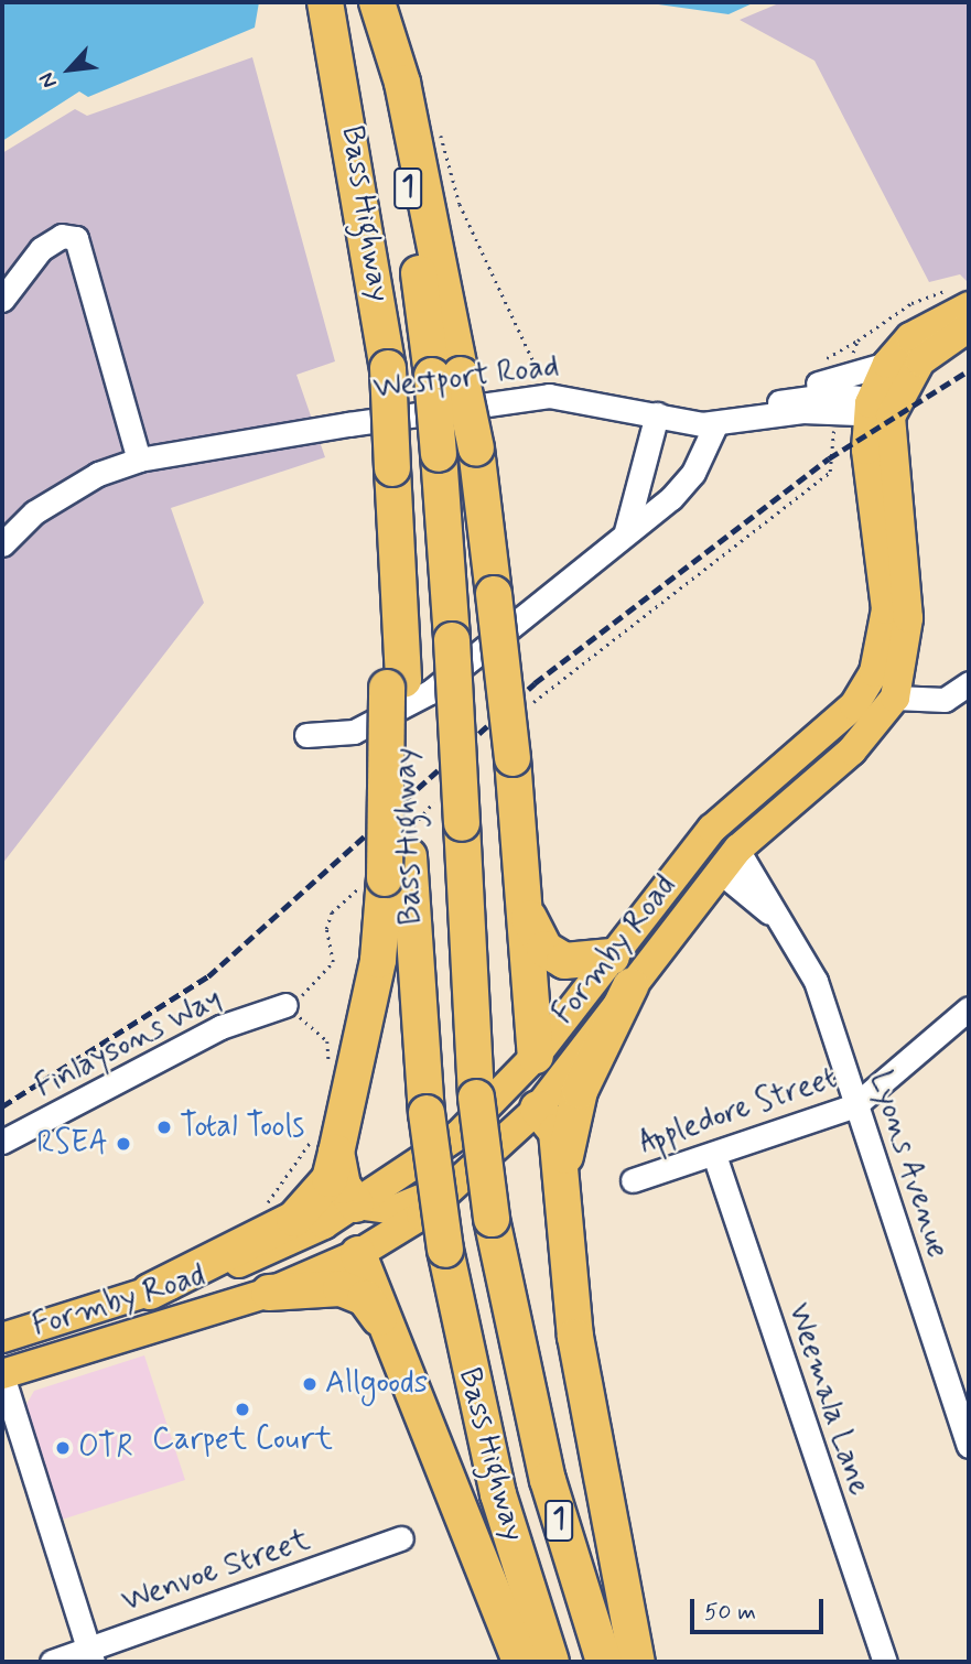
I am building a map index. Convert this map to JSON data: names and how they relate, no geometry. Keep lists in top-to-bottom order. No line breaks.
{"streets":{"highway":["1","Bass Highway"],"main road":["Formby Road"],"street":["Westport Road","Finlaysons Way","Appledore Street","Lyons Avenue","Weemala Lane","Wenvoe Street"]},"crossings":[["Westport Road","Formby Road"],["Formby Road","Lyons Avenue"],["Appledore Street","Lyons Avenue"],["Appledore Street","Weemala Lane"]],"places":["Total Tools","RSEA","Allgoods","Carpet Court","OTR"],"scale_bar":"50 m","north":"bottom left"}
